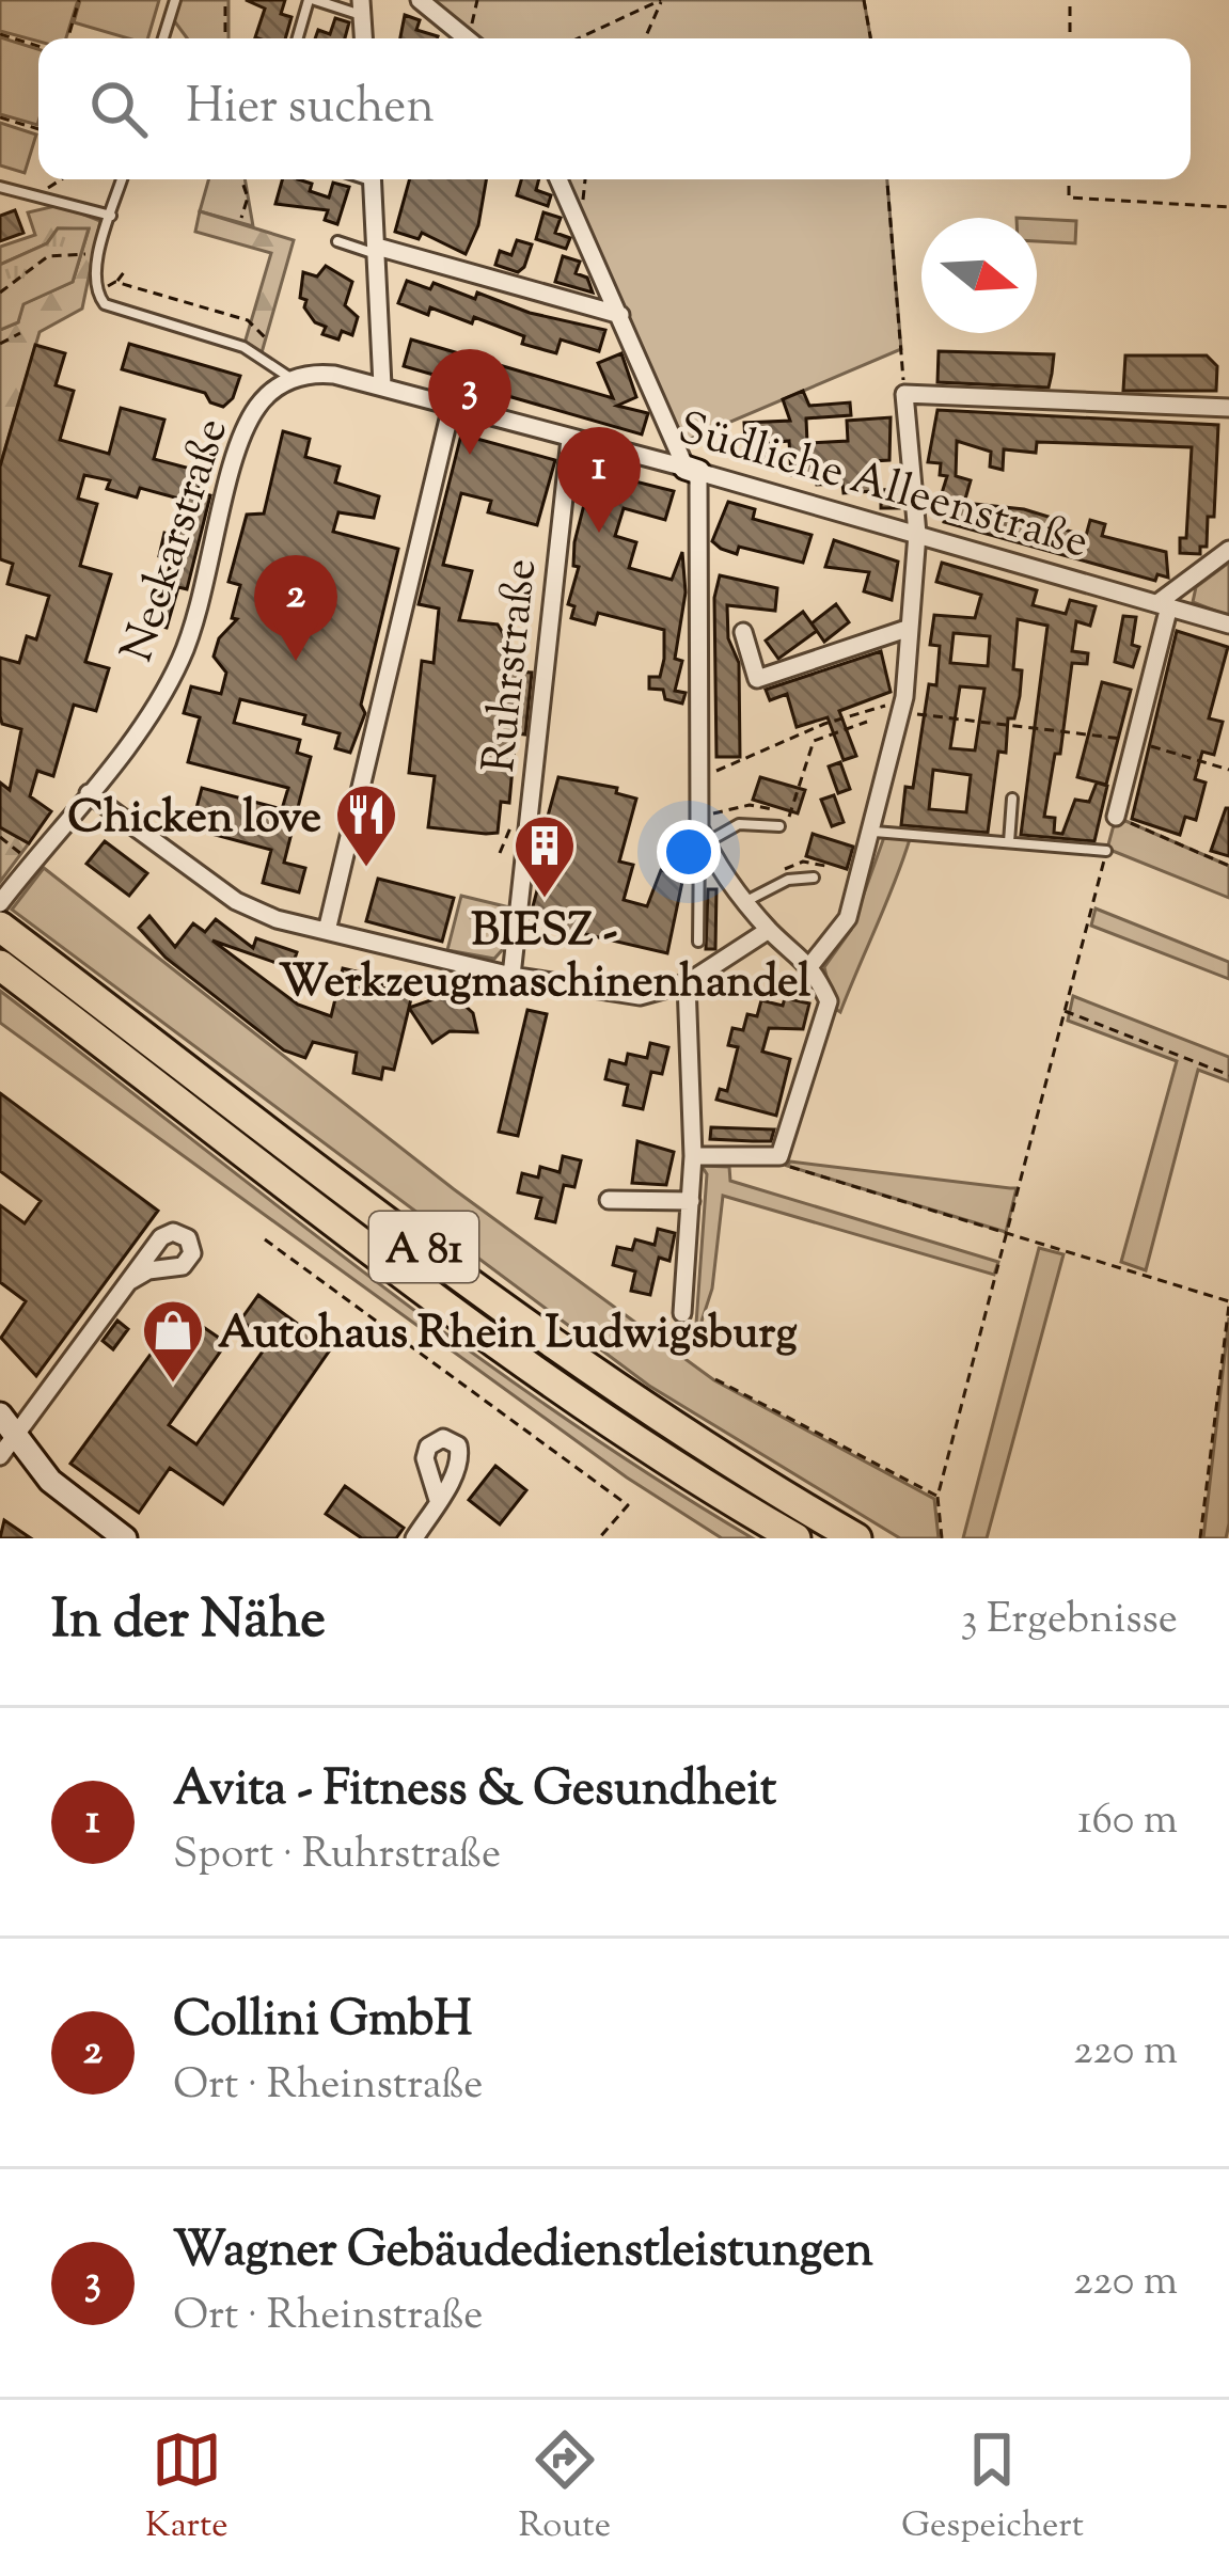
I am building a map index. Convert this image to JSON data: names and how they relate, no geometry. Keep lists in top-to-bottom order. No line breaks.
{"streets":{"highway":["A 81"],"street":["Südliche Alleenstraße","Neckarstraße","Ruhrstraße"]},"crossings":[["Südliche Alleenstraße","Neckarstraße"],["Südliche Alleenstraße","Ruhrstraße"]],"places":{"restaurant":["Chicken love"],"building":["BIESZ - Werkzeugmaschinenhandel"],"shop":["Autohaus Rhein Ludwigsburg"]},"north":"right","page":{"search":"Hier suchen","pins":["3","1","2"],"heading":["In der Nähe","3 Ergebnisse"],"list":[{"mark":"1","name":"Avita - Fitness & Gesundheit","note":"Sport · Ruhrstraße","value":"160 m"},{"mark":"2","name":"Collini GmbH","note":"Ort · Rheinstraße","value":"220 m"},{"mark":"3","name":"Wagner Gebäudedienstleistungen","note":"Ort · Rheinstraße","value":"220 m"}],"nav":["Karte","Route","Gespeichert"]}}
